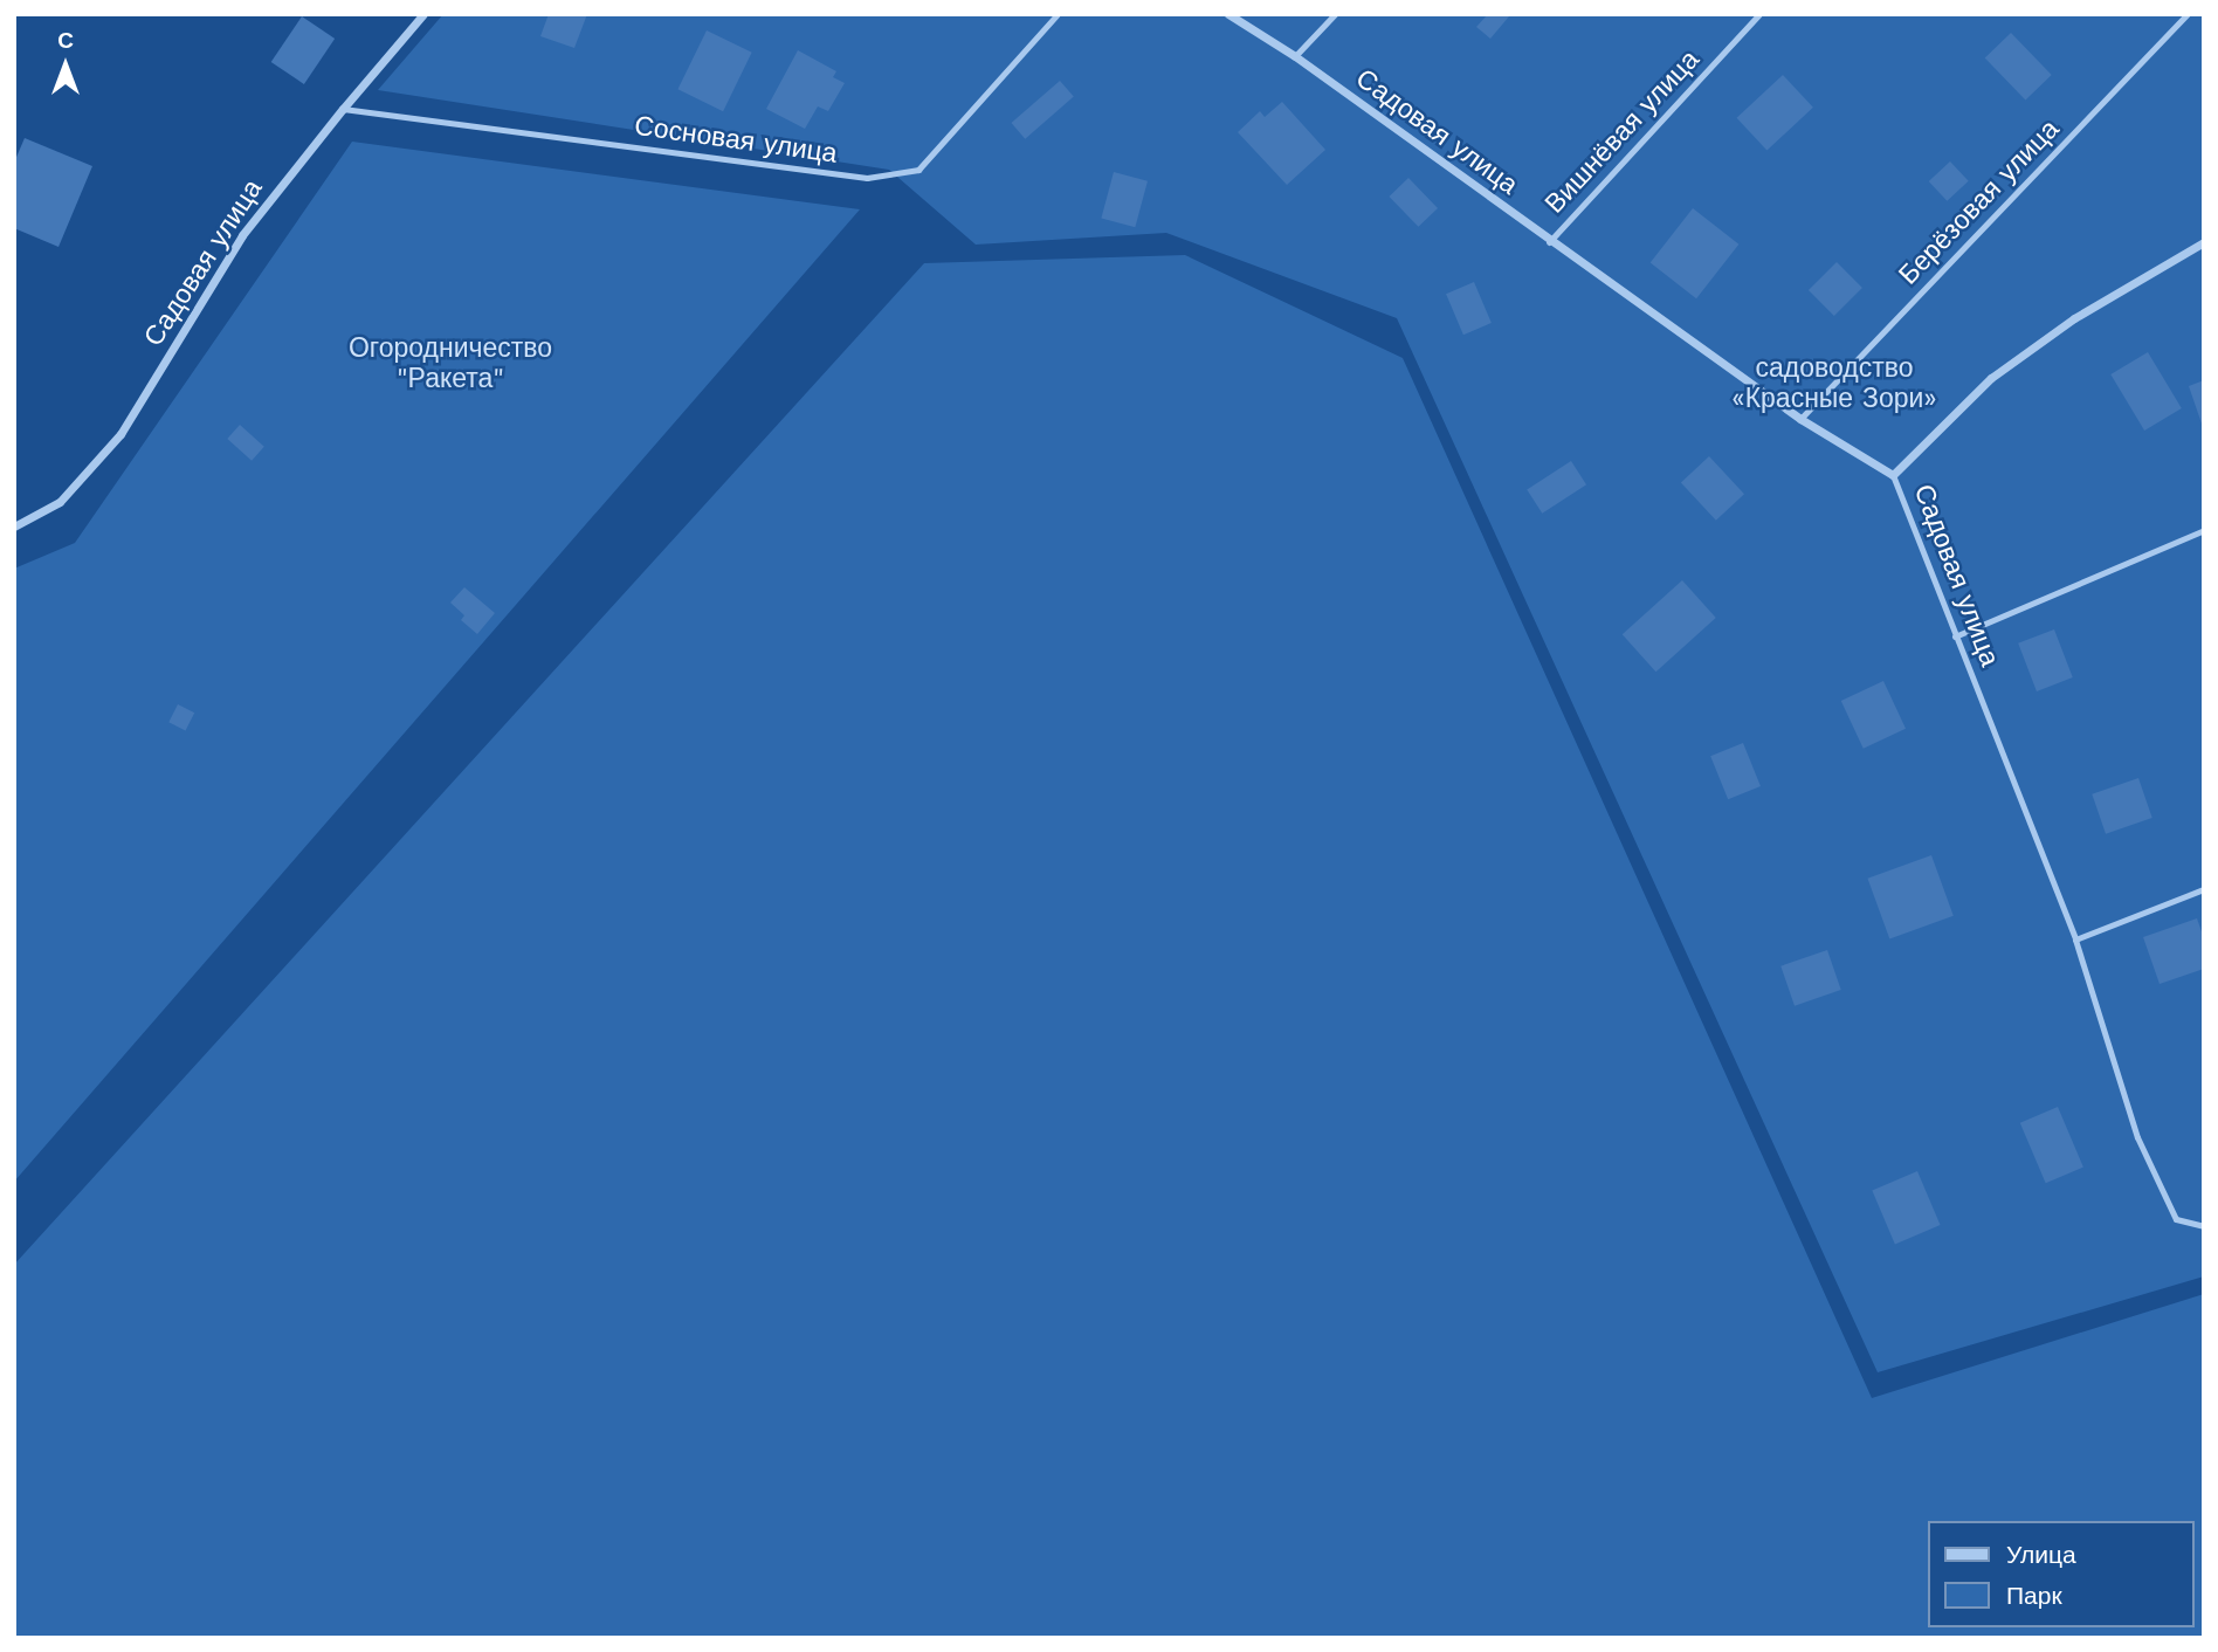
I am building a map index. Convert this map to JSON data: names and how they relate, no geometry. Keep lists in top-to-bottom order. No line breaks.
{"streets":{"street":["Садовая улица"],"lane":["Вишнёвая улица","Сосновая улица","Берёзовая улица"]},"crossings":[["Садовая улица","Вишнёвая улица"],["Садовая улица","Сосновая улица"],["Садовая улица","Берёзовая улица"]],"parks":["Огородничество \"Ракета\"","садоводство «Красные Зори»"],"legend":["Улица","Парк"],"north":"top"}
